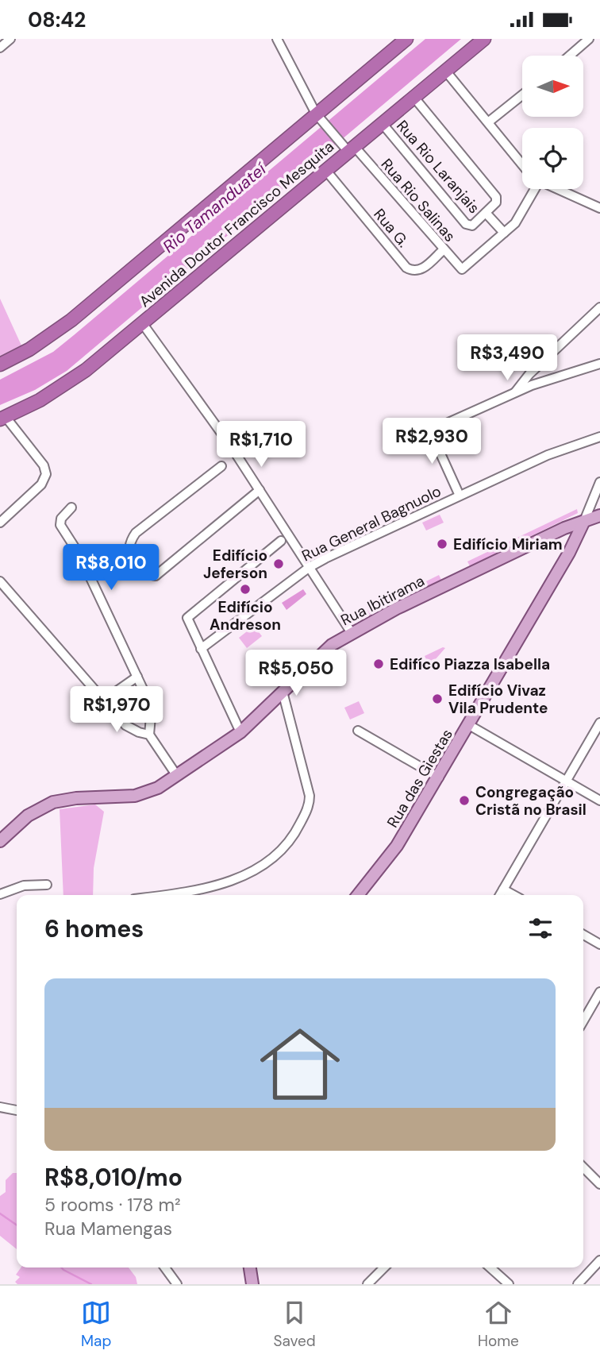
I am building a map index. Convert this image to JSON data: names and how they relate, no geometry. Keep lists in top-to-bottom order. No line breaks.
{"streets":{"highway":["Avenida Doutor Francisco Mesquita"],"main road":["Rua Ibitirama","Rua das Giestas"],"street":["Rua Rio Laranjais","Rua Rio Salinas","Rua G.","Rua General Bagnuolo"]},"crossings":[["Rua Rio Laranjais","Avenida Doutor Francisco Mesquita"],["Rua Rio Salinas","Avenida Doutor Francisco Mesquita"],["Rua Rio Salinas","Rua G."],["Avenida Doutor Francisco Mesquita","Rua G."],["Rua Ibitirama","Rua das Giestas"]],"water":["Rio Tamanduateí"],"places":["Edifício Miriam","Edifício Jeferson","Edifício Andreson","Edifíco Piazza Isabella","Edifício Vivaz Vila Prudente","Congregação Cristã no Brasil"],"north":"right","page":{"status":"08:42","price":["R$3,490","R$2,930","R$1,710","R$8,010","R$5,050","R$1,970"],"heading":"6 homes","list":[{"name":"R$8,010/mo","note":"5 rooms · 178 m² · Rua Mamengas"}],"tabs":["Map","Saved","Home"]}}
